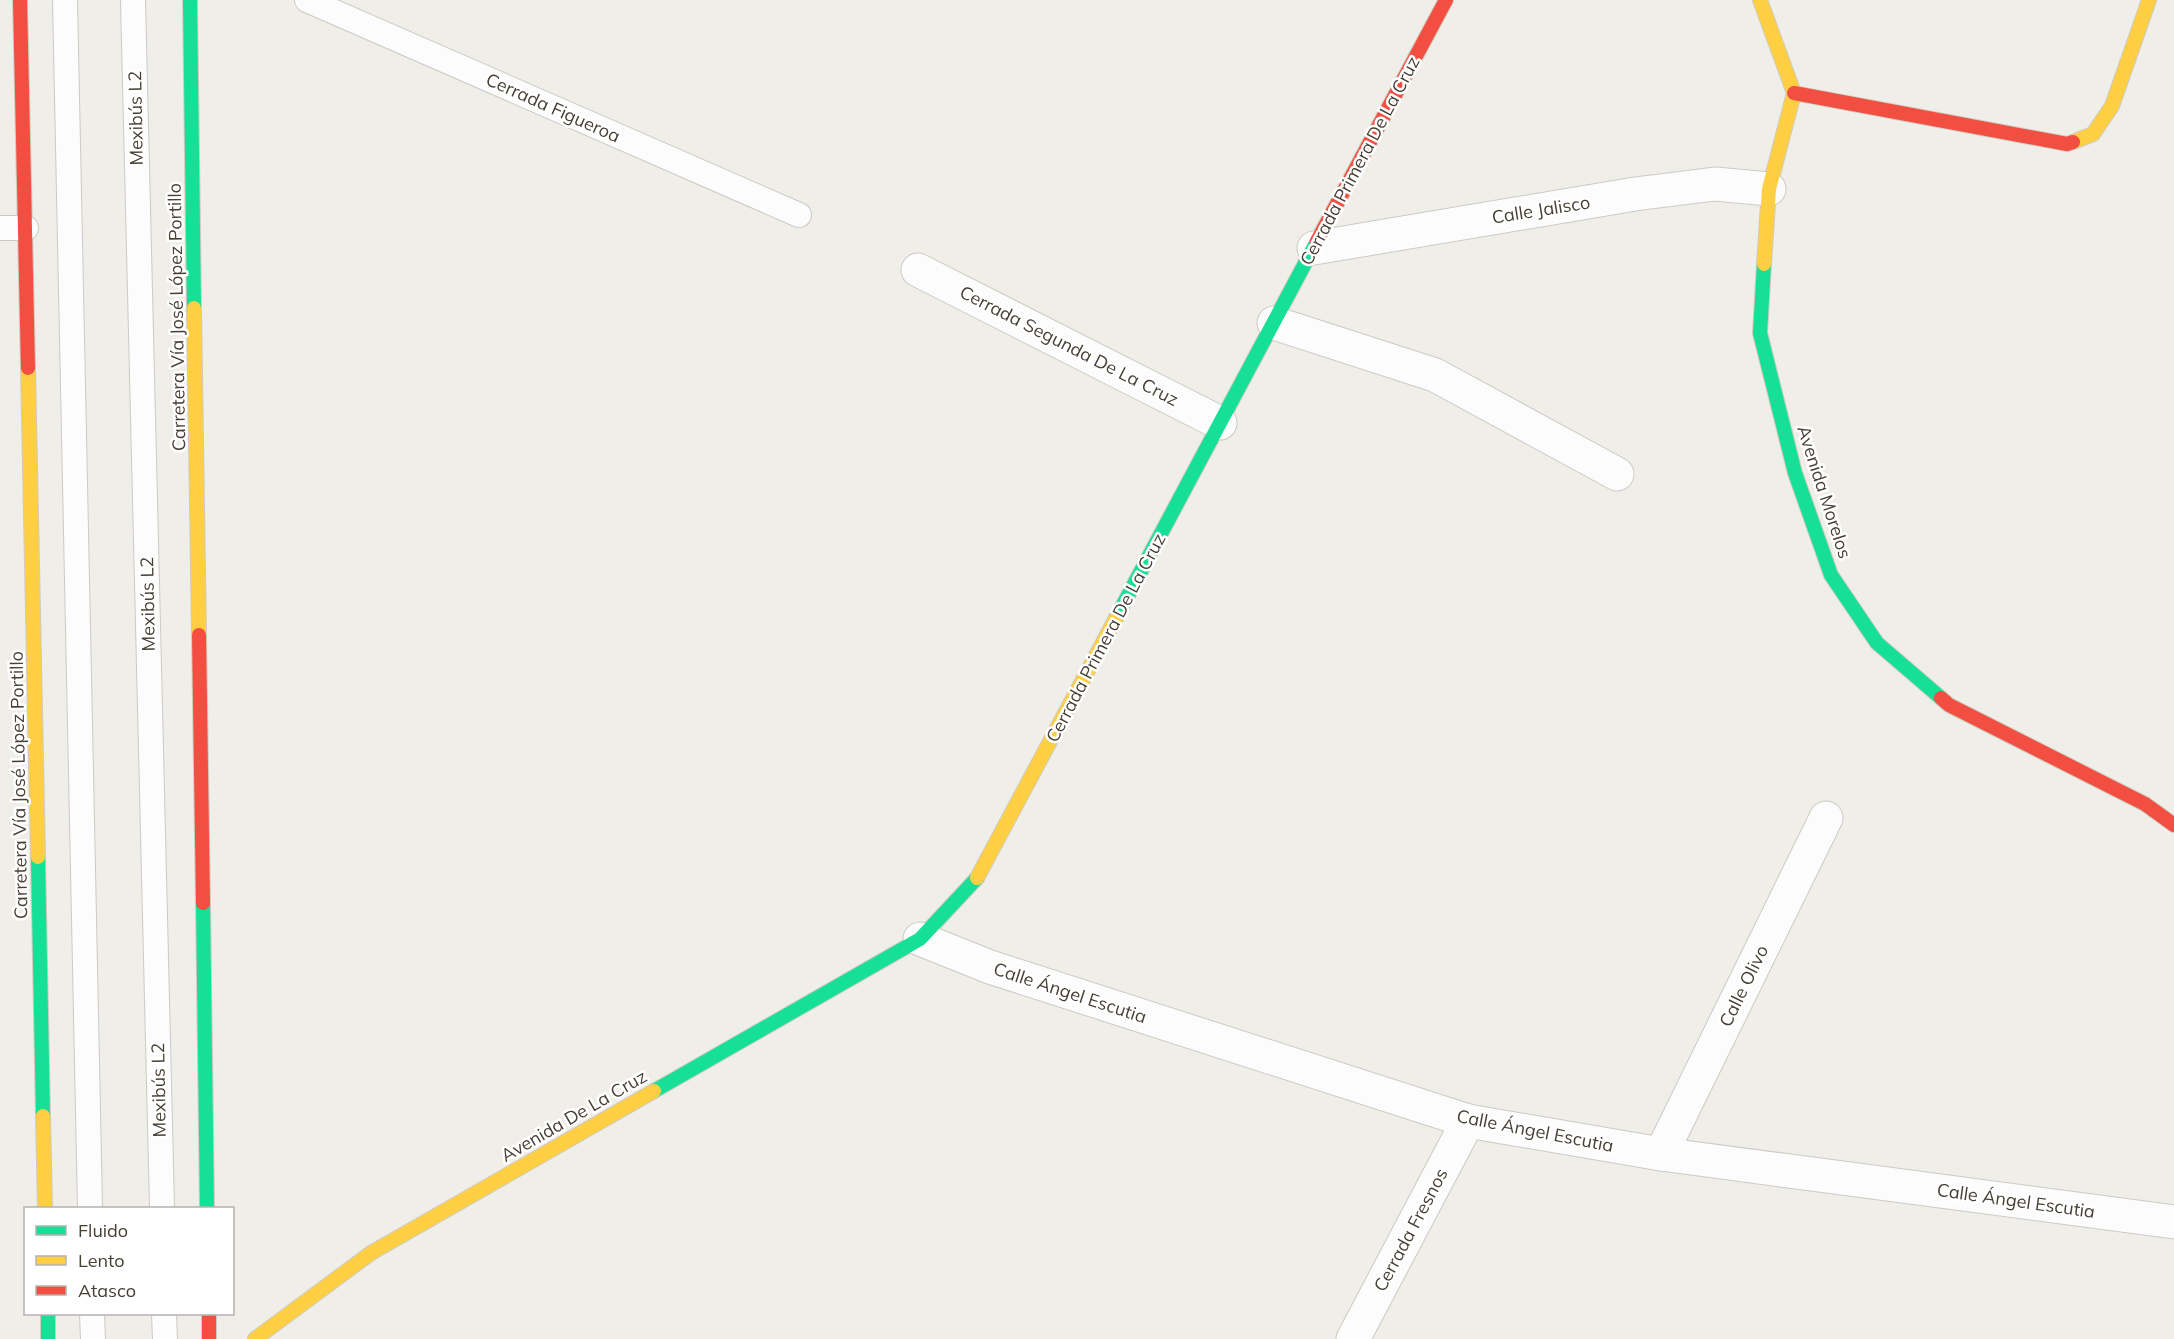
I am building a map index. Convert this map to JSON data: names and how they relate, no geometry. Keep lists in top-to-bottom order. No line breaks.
{"streets":{"street":["Cerrada Primera De La Cruz","Calle Jalisco","Carretera Vía José López Portillo","Cerrada Segunda De La Cruz","Avenida Morelos","Calle Olivo","Calle Ángel Escutia","Avenida De La Cruz","Cerrada Fresnos"],"lane":["Cerrada Figueroa","Mexibús L2"]},"crossings":[["Cerrada Primera De La Cruz","Calle Jalisco"],["Cerrada Primera De La Cruz","Cerrada Segunda De La Cruz"],["Cerrada Primera De La Cruz","Calle Ángel Escutia"],["Cerrada Primera De La Cruz","Avenida De La Cruz"],["Calle Jalisco","Avenida Morelos"],["Calle Olivo","Calle Ángel Escutia"],["Calle Ángel Escutia","Avenida De La Cruz"],["Calle Ángel Escutia","Cerrada Fresnos"]],"legend":["Fluido","Lento","Atasco"]}
